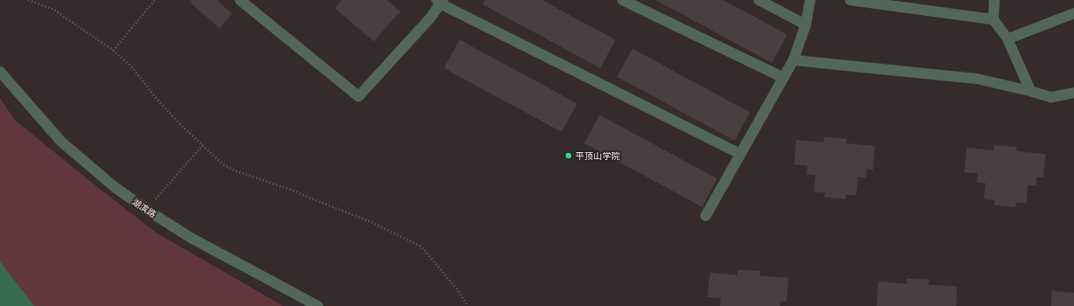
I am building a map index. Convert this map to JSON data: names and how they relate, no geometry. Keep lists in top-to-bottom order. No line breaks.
{"streets":{"street":["湖滨路"]},"places":["平顶山学院"]}
